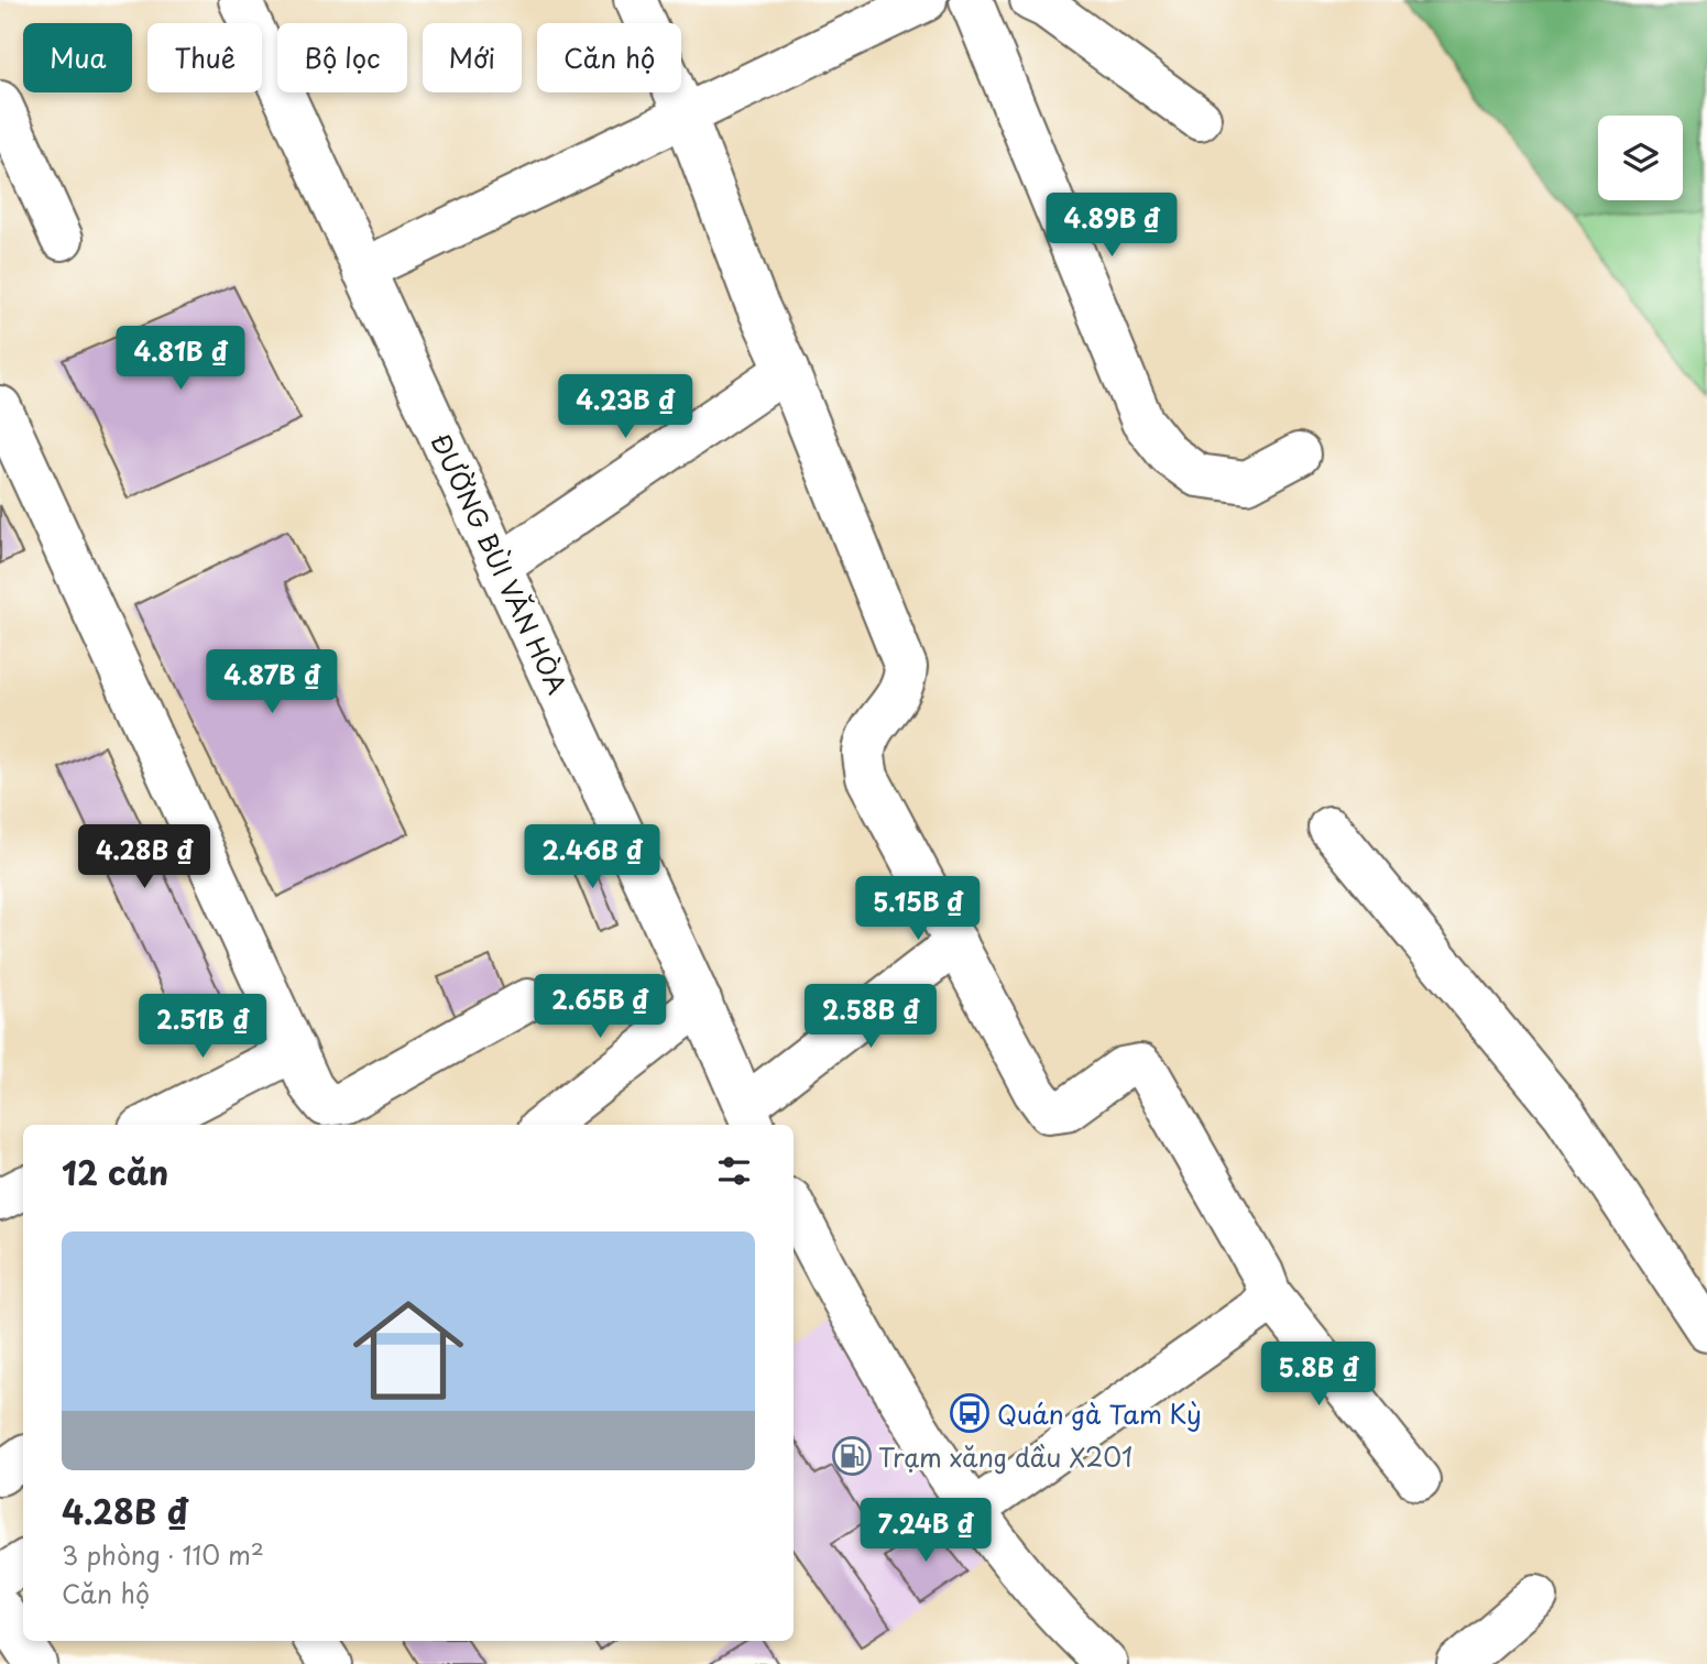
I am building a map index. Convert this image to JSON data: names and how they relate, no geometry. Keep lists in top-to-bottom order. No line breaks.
{"streets":{"street":["ĐƯỜNG BÙI VĂN HÒA"]},"places":{"bus stop":["Quán gà Tam Kỳ"],"fuel station":["Trạm xăng dầu X201"]},"page":{"chip":["Mua","Thuê","Bộ lọc","Mới","Căn hộ"],"price":["4.89B ₫","4.81B ₫","4.23B ₫","4.87B ₫","4.28B ₫","2.46B ₫","5.15B ₫","2.65B ₫","2.58B ₫","2.51B ₫","5.8B ₫","7.24B ₫"],"heading":"12 căn","list":[{"name":"4.28B ₫","note":"3 phòng · 110 m² · Căn hộ"}]}}
